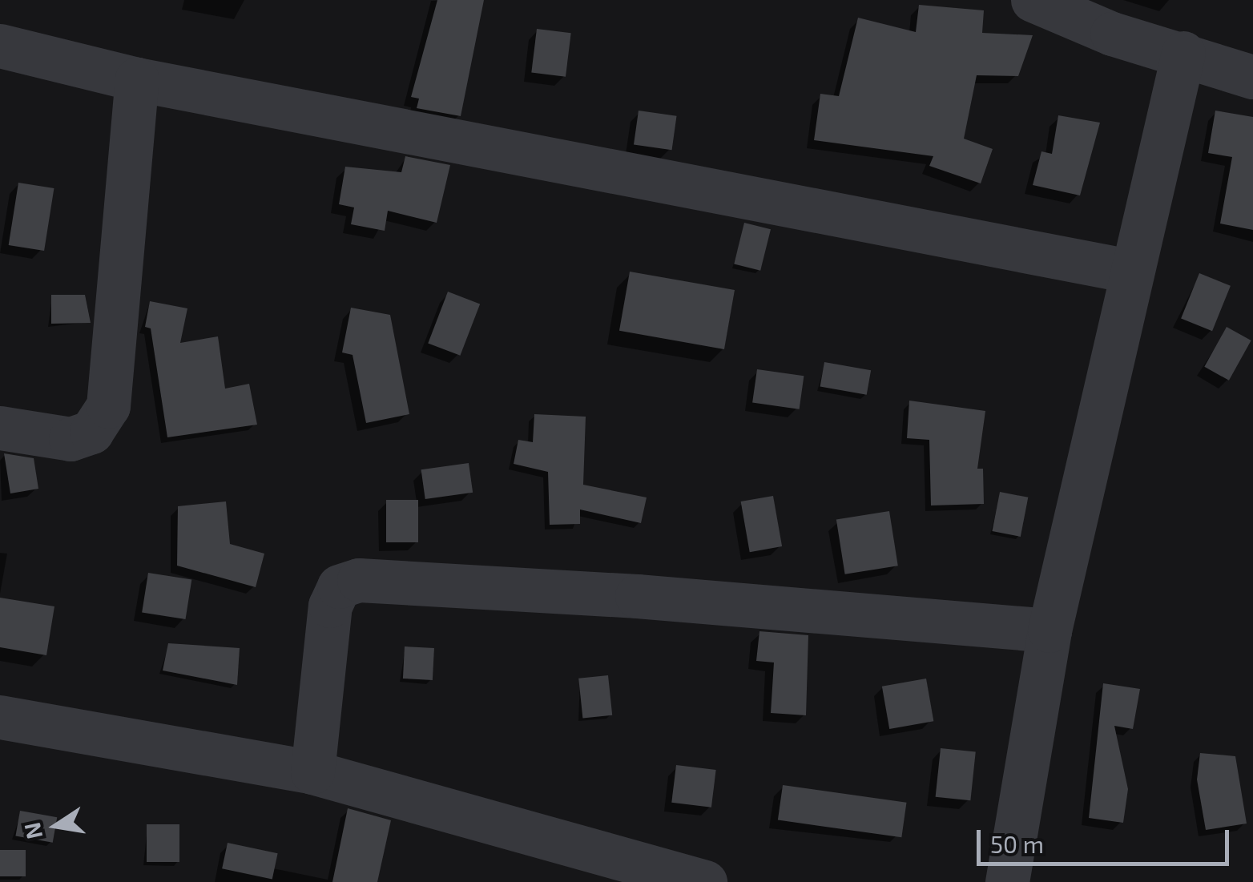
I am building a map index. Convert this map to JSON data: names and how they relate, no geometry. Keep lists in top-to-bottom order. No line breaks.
{"scale_bar":"50 m","north":"left"}
